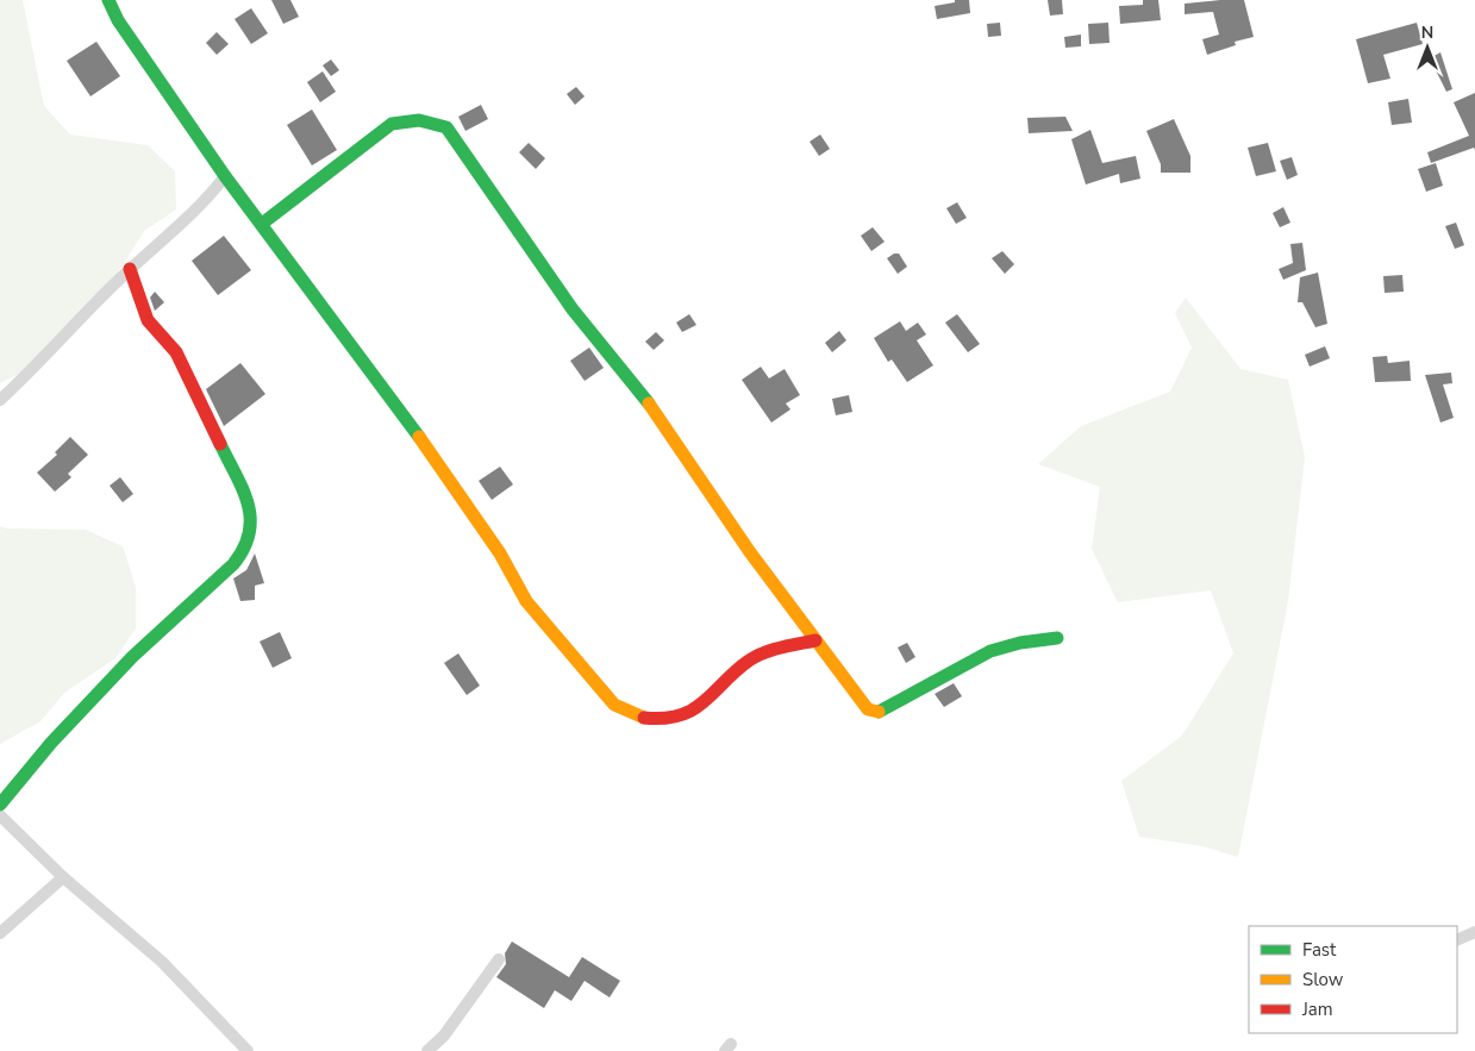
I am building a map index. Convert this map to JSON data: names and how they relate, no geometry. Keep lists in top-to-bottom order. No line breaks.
{"legend":["Fast","Slow","Jam"],"north":"top"}
